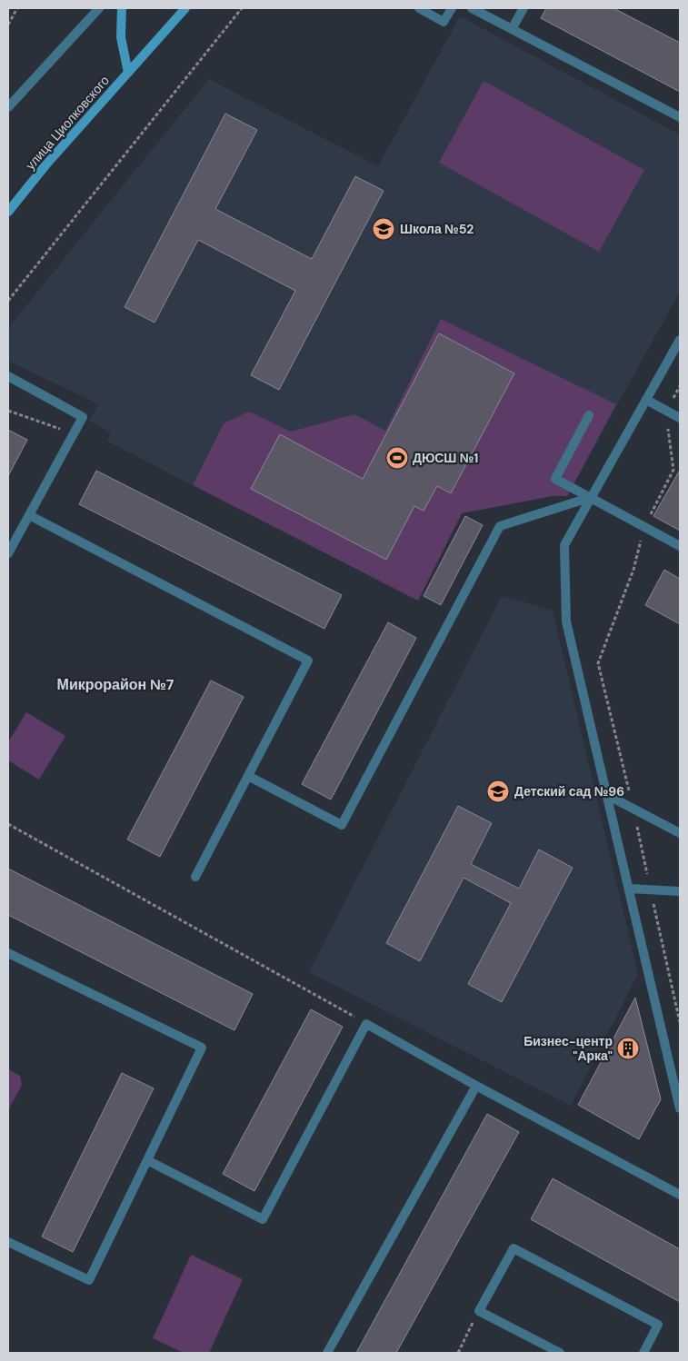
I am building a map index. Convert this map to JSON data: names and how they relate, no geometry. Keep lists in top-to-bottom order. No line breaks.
{"streets":{"main road":["улица Циолковского"]},"districts":["Микрорайон №7"],"places":{"school or university":["Школа №52","Детский сад №96"],"sports":["ДЮСШ №1"],"building":["Бизнес-центр \"Арка\""]}}
